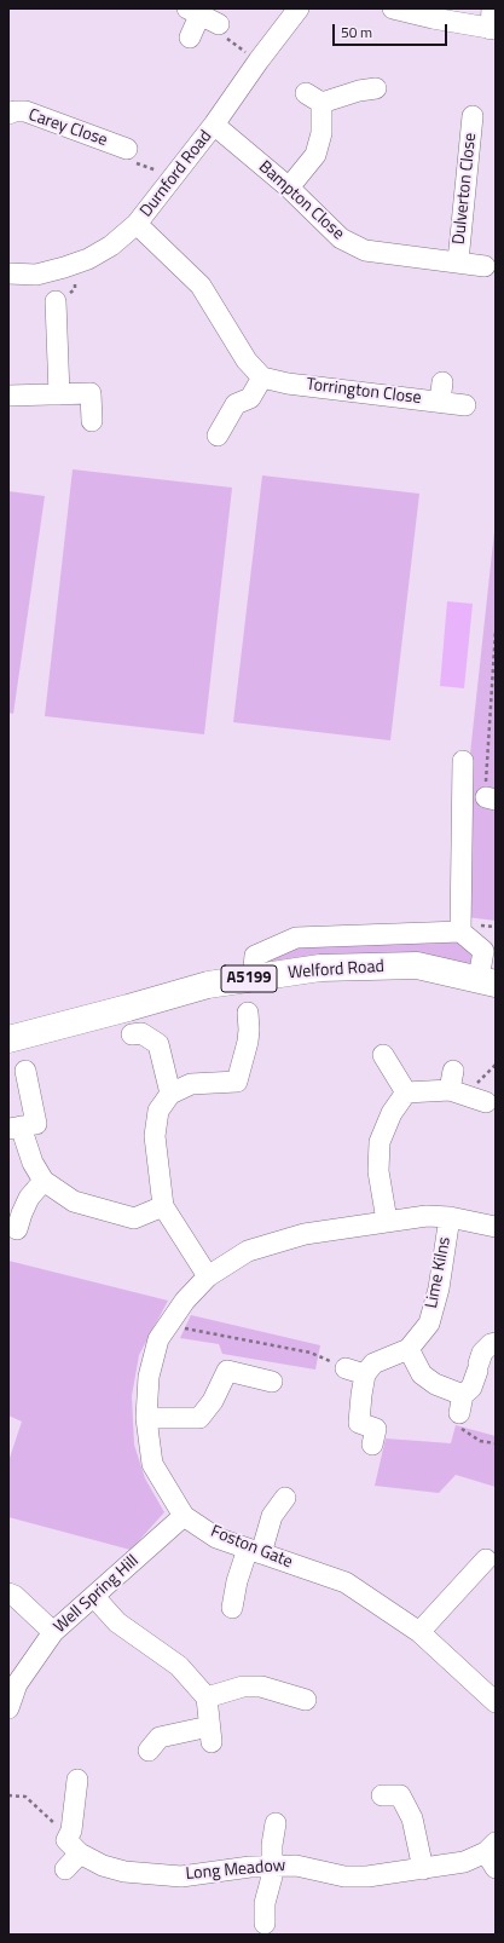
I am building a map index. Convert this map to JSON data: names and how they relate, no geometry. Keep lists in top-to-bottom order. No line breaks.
{"streets":{"main road":["Welford Road","A5199"],"street":["Carey Close","Durnford Road","Dulverton Close","Bampton Close","Torrington Close","Lime Kilns","Foston Gate","Well Spring Hill","Long Meadow"]},"crossings":[["Durnford Road","Bampton Close"],["Dulverton Close","Bampton Close"],["Lime Kilns","Foston Gate"],["Foston Gate","Well Spring Hill"]],"scale_bar":"50 m"}
